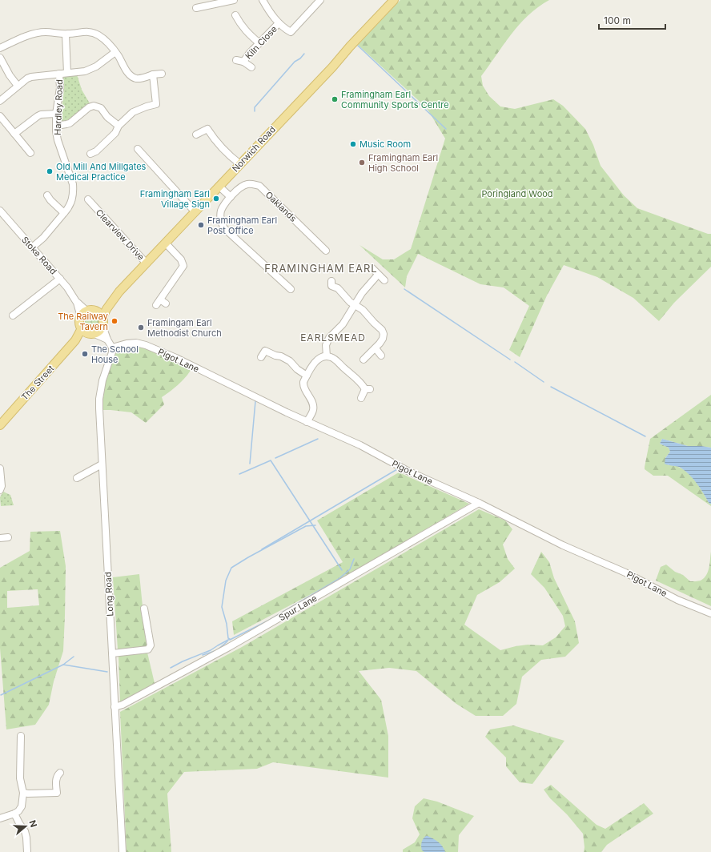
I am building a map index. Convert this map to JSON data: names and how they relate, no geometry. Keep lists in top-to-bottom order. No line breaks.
{"streets":{"main road":["Norwich Road","The Street"],"street":["Kiln Close","Hardley Road","Oaklands","Clearview Drive","Stoke Road","Pigot Lane","Long Road","Spur Lane"]},"crossings":[["Hardley Road","Stoke Road"],["Norwich Road","Clearview Drive"],["Norwich Road","Stoke Road"],["Norwich Road","The Street"],["Stoke Road","The Street"],["Pigot Lane","Long Road"],["Pigot Lane","Spur Lane"],["Long Road","Spur Lane"]],"districts":["FRAMINGHAM EARL","EARLSMEAD"],"parks":["Poringland Wood"],"places":["Framingham Earl Community Sports Centre","Music Room","Framingham Earl High School","Old Mill And Millgates Medical Practice","Framingham Earl Village Sign","Framingham Earl Post Office","The Railway Tavern","Framingam Earl Methodist Church","The School House"],"scale_bar":"100 m","north":"right"}
